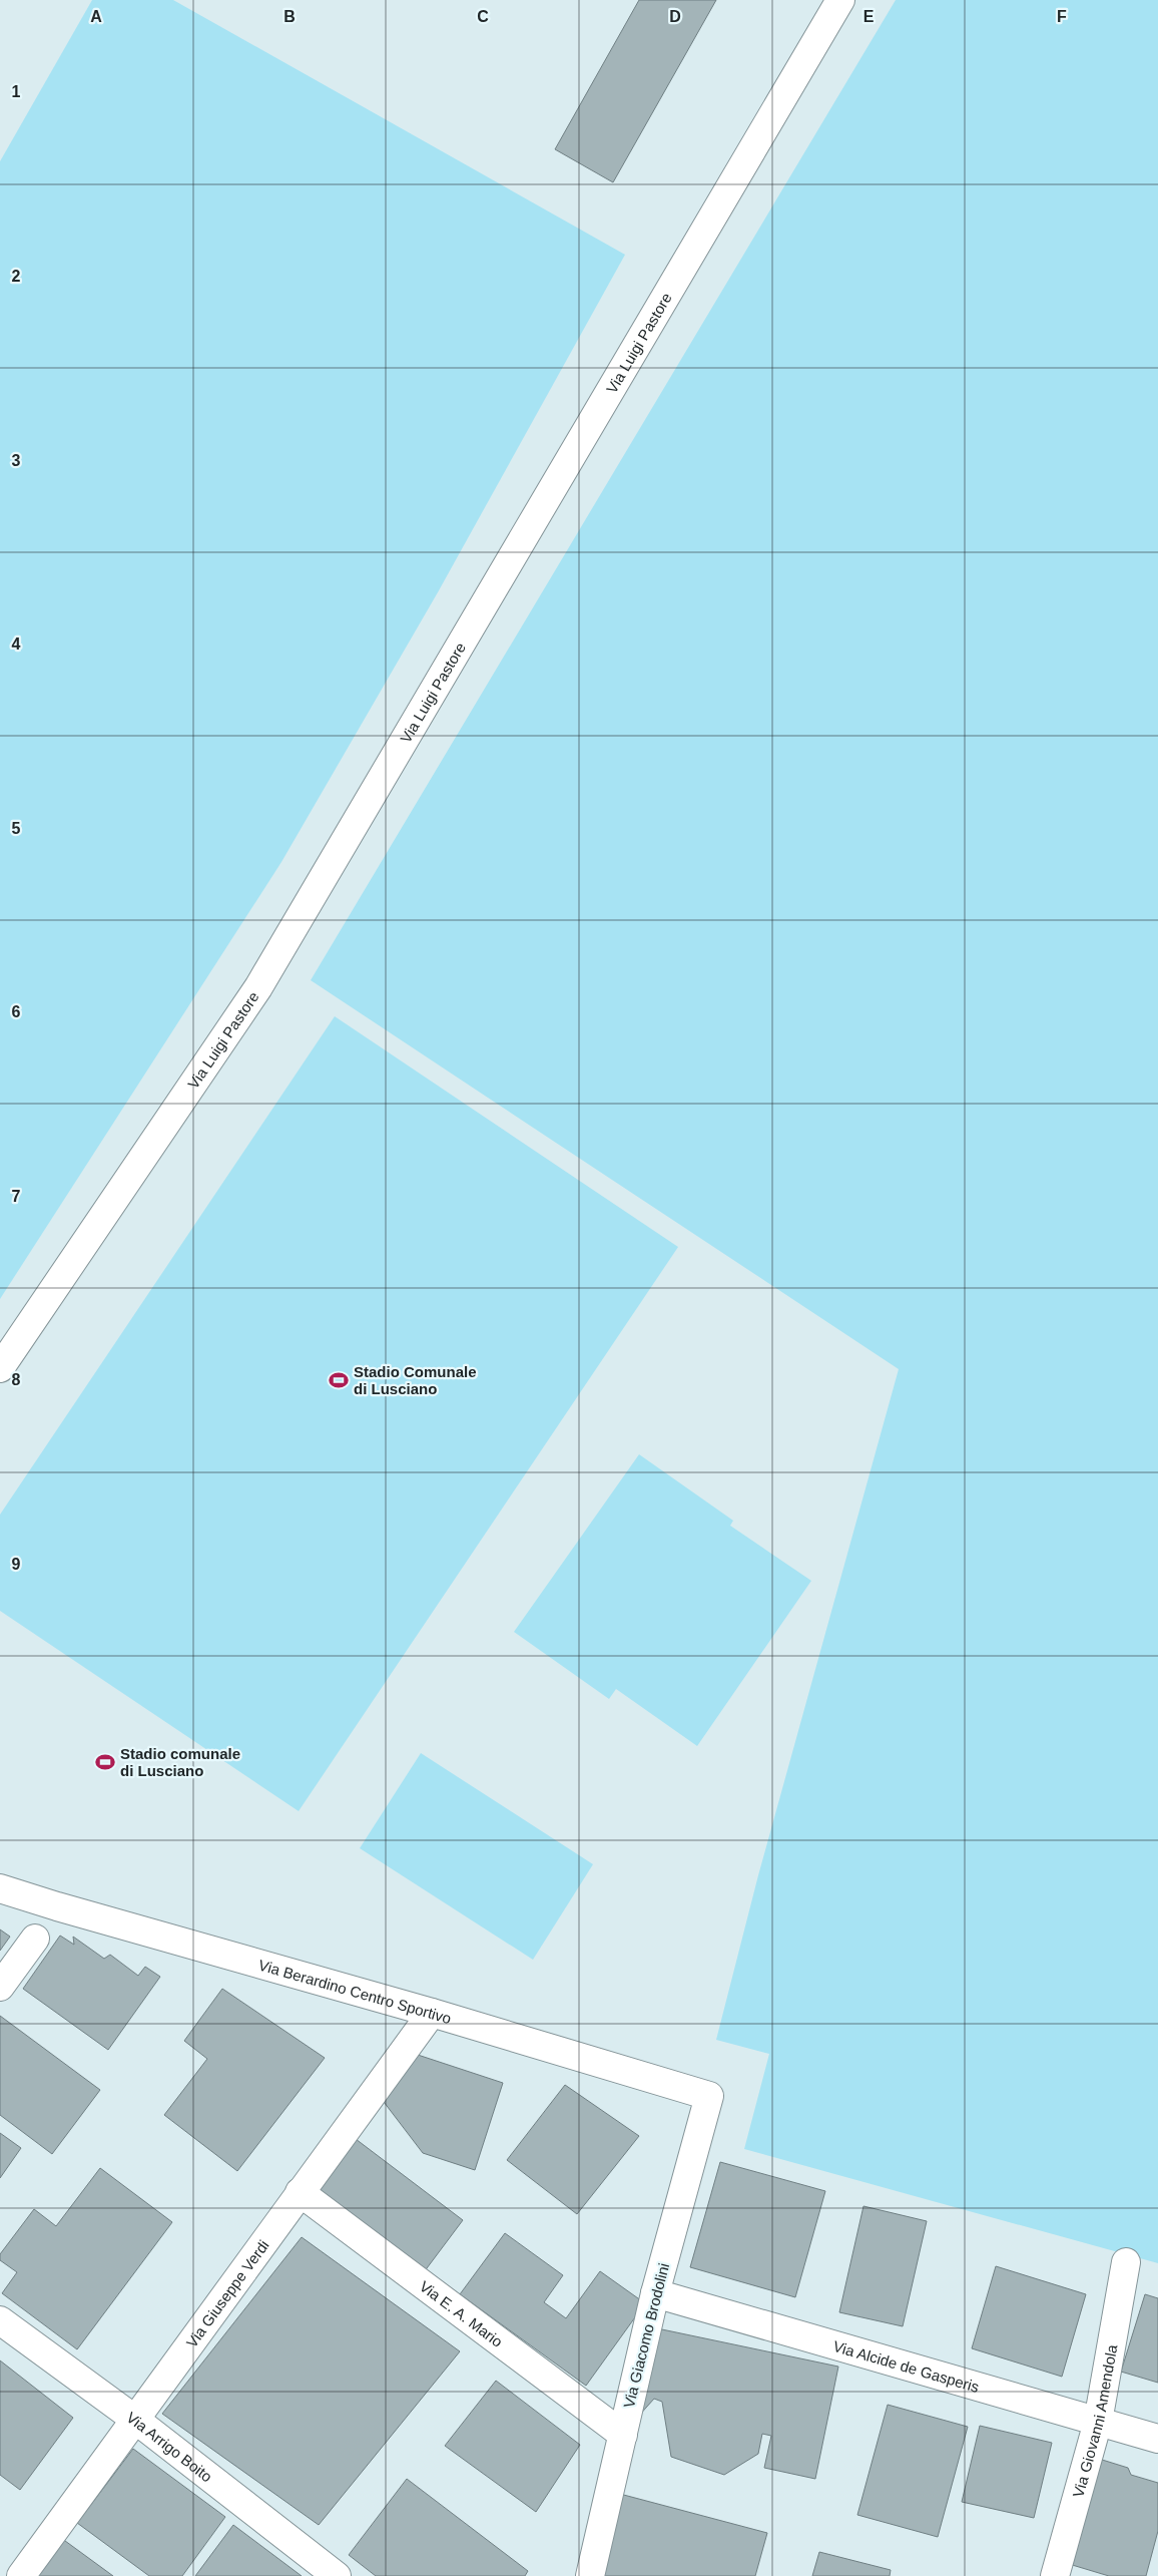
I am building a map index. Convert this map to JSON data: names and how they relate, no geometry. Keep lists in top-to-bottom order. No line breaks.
{"streets":{"street":["Via Luigi Pastore","Via Berardino Centro Sportivo","Via Giuseppe Verdi","Via E. A. Mario","Via Giacomo Brodolini","Via Alcide de Gasperis","Via Giovanni Amendola","Via Arrigo Boito"]},"crossings":[["Via Berardino Centro Sportivo","Via Giuseppe Verdi"],["Via Berardino Centro Sportivo","Via Giacomo Brodolini"],["Via Giuseppe Verdi","Via E. A. Mario"],["Via Giuseppe Verdi","Via Arrigo Boito"],["Via E. A. Mario","Via Giacomo Brodolini"],["Via Giacomo Brodolini","Via Alcide de Gasperis"],["Via Alcide de Gasperis","Via Giovanni Amendola"]],"places":{"sports":["Stadio Comunale di Lusciano","Stadio comunale di Lusciano"]},"grid":{"columns":["A","B","C","D","E","F"],"rows":["1","2","3","4","5","6","7","8","9"]}}
